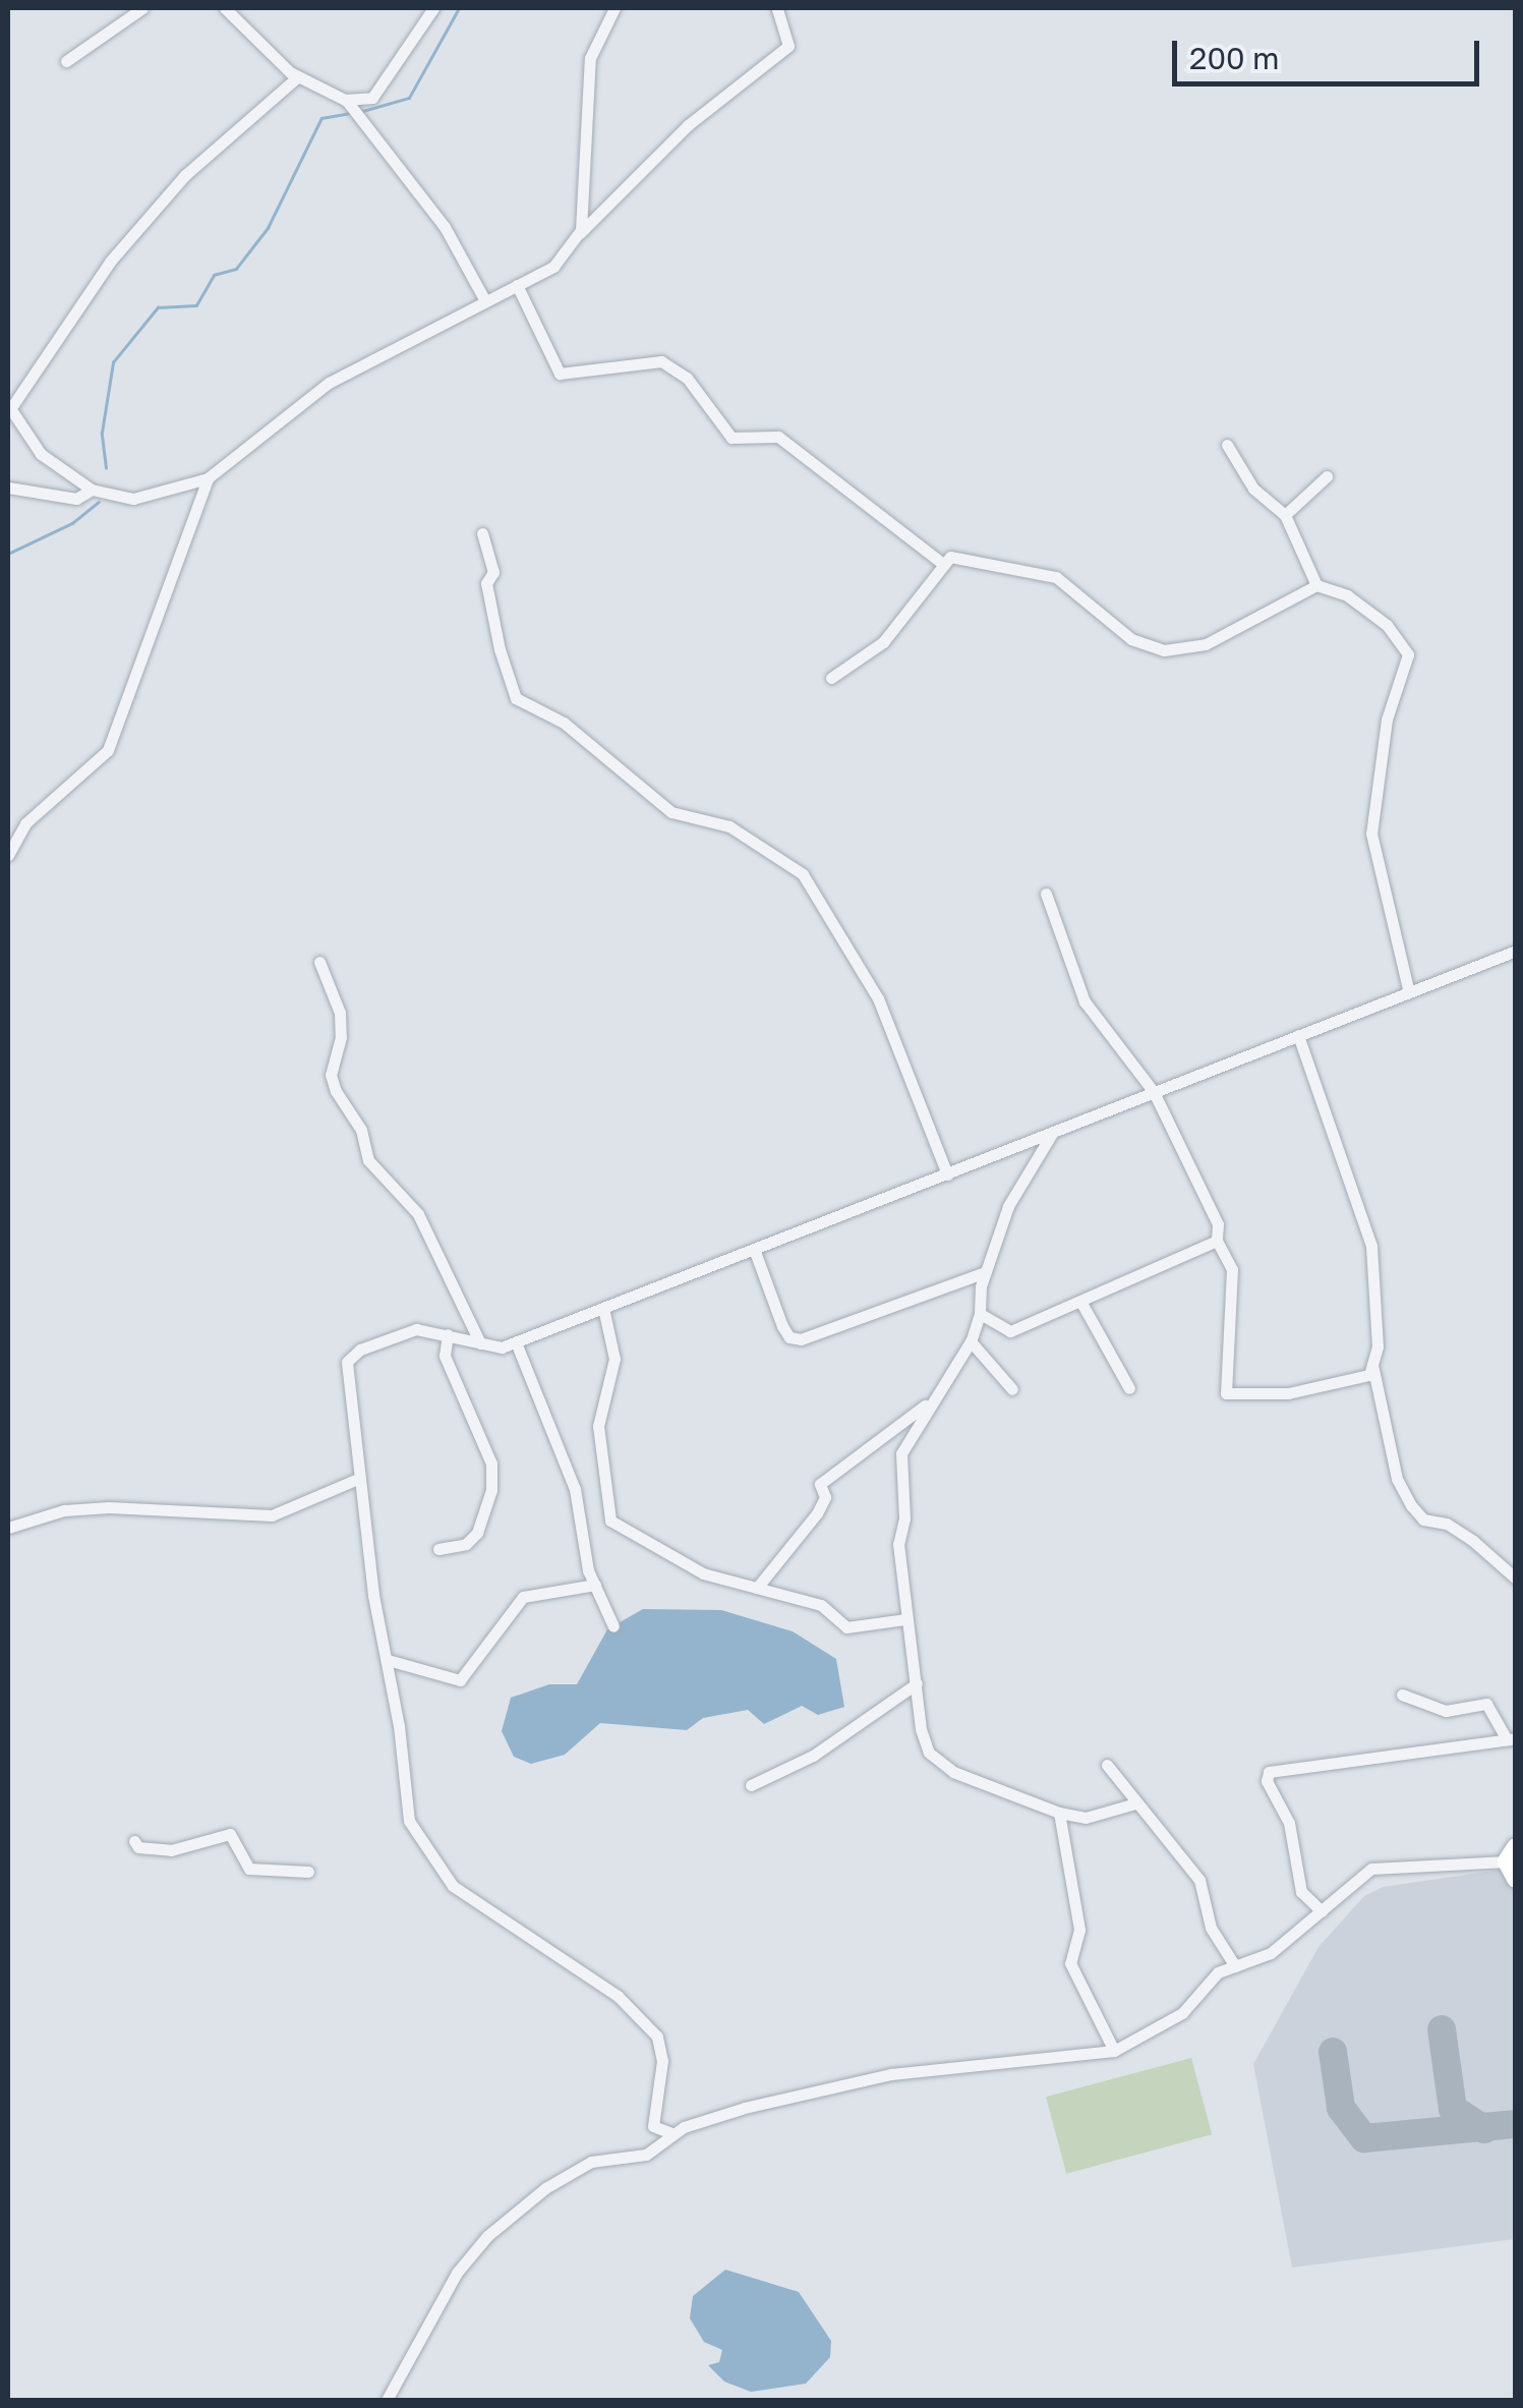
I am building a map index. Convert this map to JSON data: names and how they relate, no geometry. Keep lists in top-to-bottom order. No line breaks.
{"scale_bar":"200 m"}
